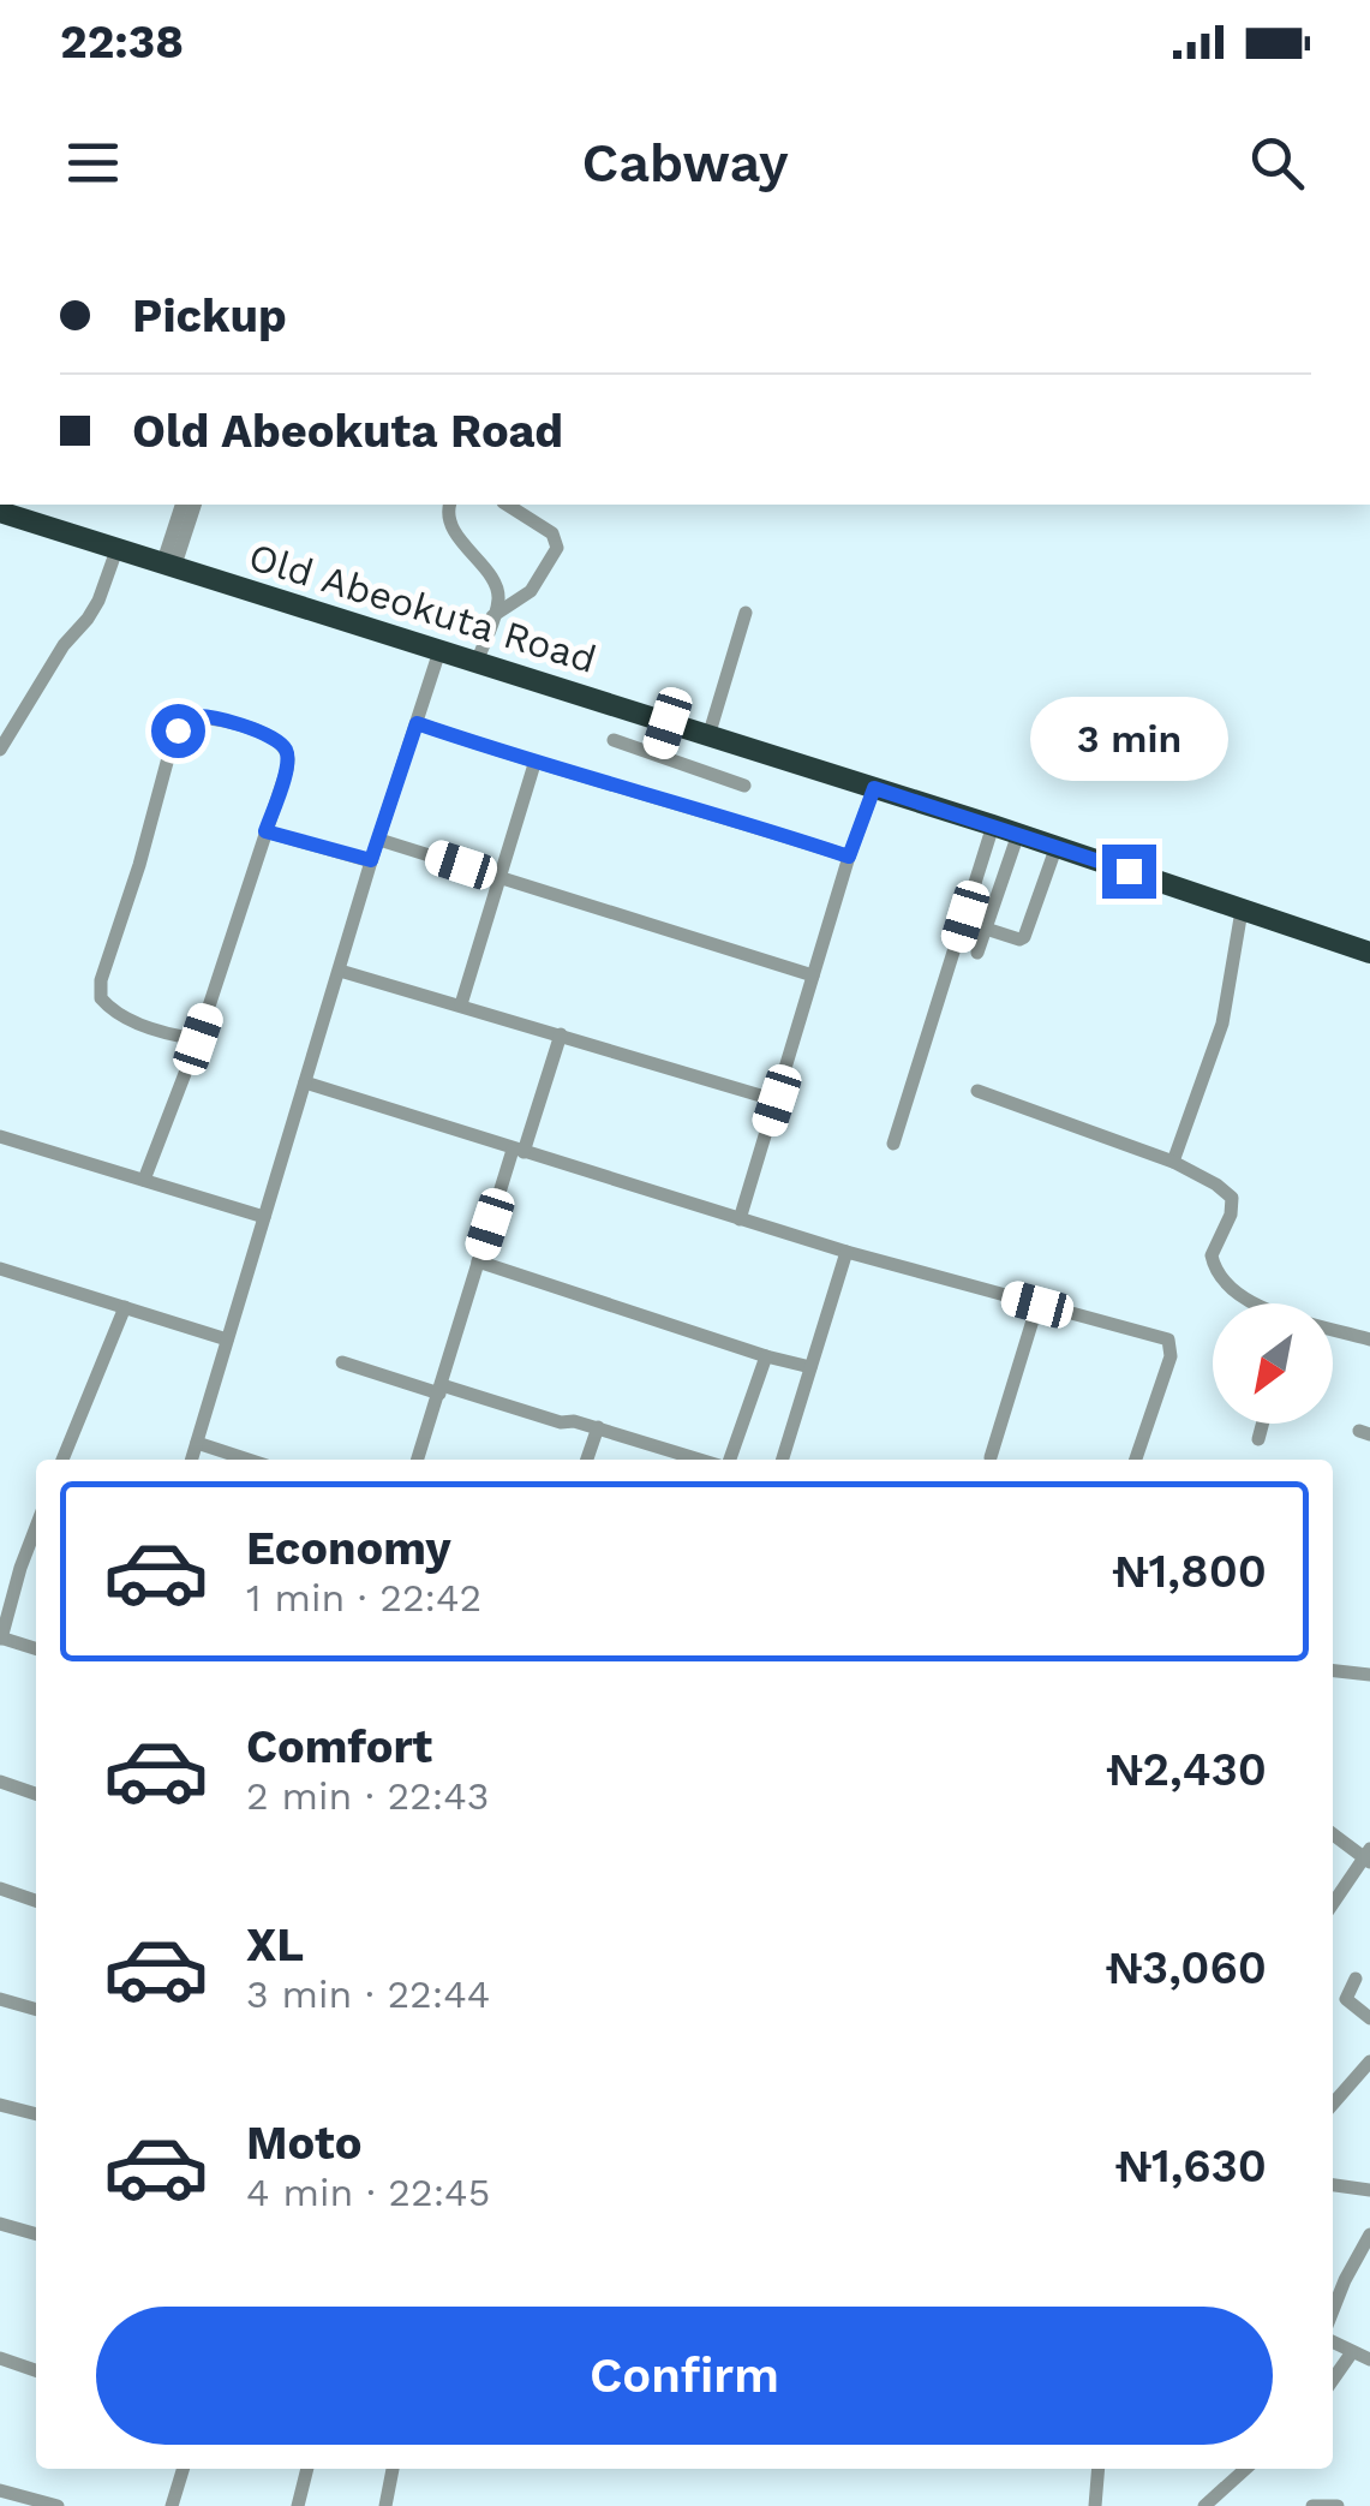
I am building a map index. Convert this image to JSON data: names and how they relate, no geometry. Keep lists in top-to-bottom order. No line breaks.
{"streets":{"highway":["Old Abeokuta Road"]},"north":"bottom left","page":{"status":"22:38","header":"Cabway","banner":["Pickup","Old Abeokuta Road"],"bubble":"3 min","list":[{"name":"Economy","note":"1 min · 22:42","value":"₦1,800"},{"name":"Comfort","note":"2 min · 22:43","value":"₦2,430"},{"name":"XL","note":"3 min · 22:44","value":"₦3,060"},{"name":"Moto","note":"4 min · 22:45","value":"₦1,630"}],"buttons":"Confirm"}}
